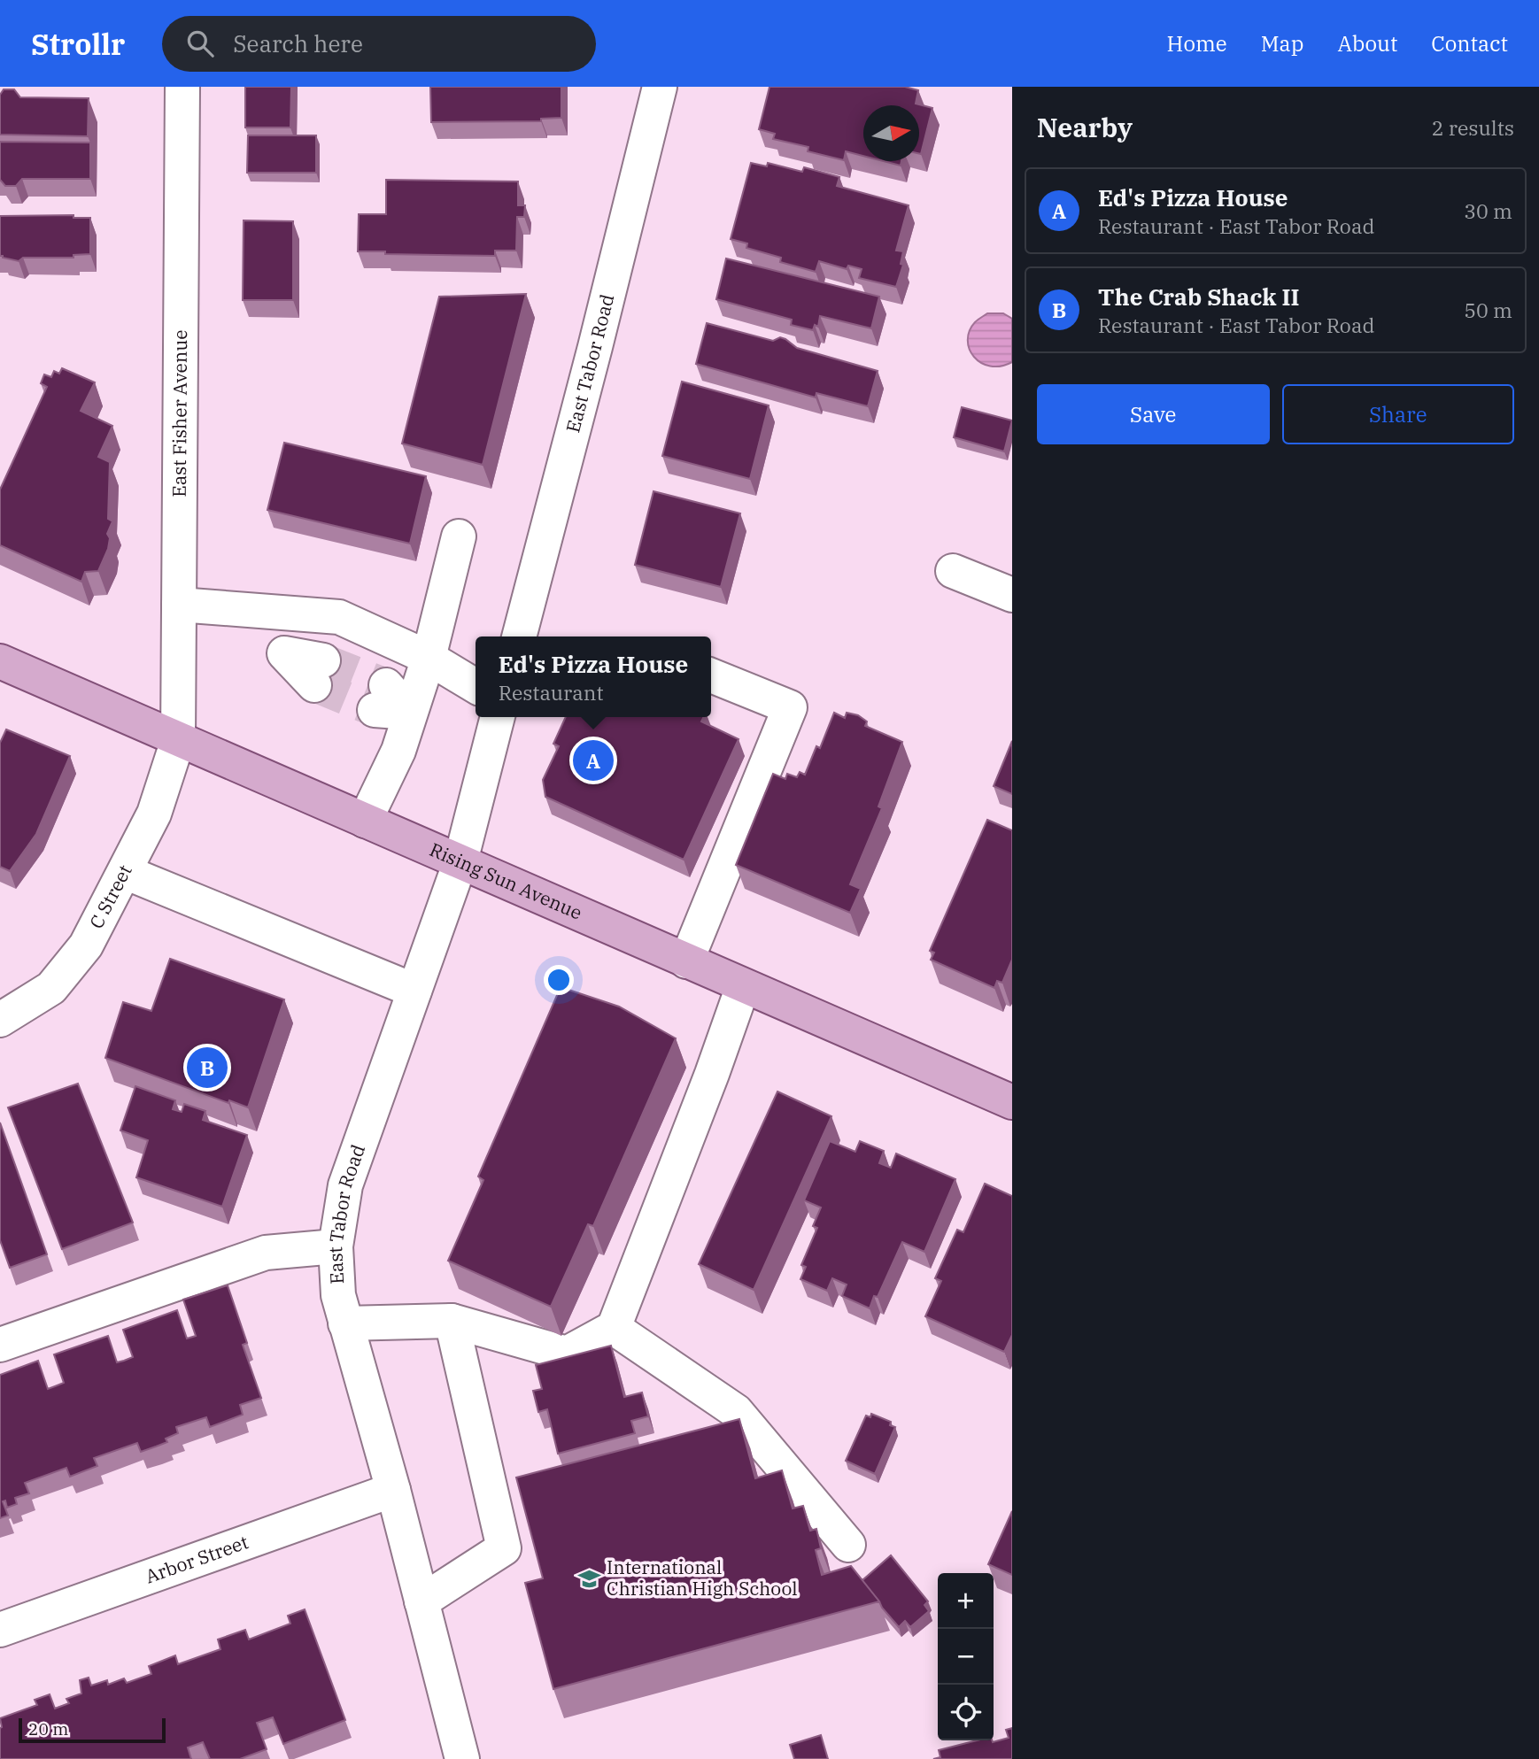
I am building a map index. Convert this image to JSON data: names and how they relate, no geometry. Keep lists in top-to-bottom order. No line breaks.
{"streets":{"main road":["Rising Sun Avenue"],"street":["East Tabor Road","East Fisher Avenue","C Street","Arbor Street"]},"crossings":[["East Tabor Road","Rising Sun Avenue"],["East Tabor Road","Arbor Street"],["East Fisher Avenue","Rising Sun Avenue"],["East Fisher Avenue","C Street"],["Rising Sun Avenue","C Street"]],"places":{"school or university":["International Christian High School"]},"scale_bar":"20 m","north":"right","page":{"header":"Strollr","search":"Search here","nav":["Home","Map","About","Contact"],"heading":["Nearby","2 results"],"list":[{"mark":"A","name":"Ed's Pizza House","note":"Restaurant · East Tabor Road","value":"30 m"},{"mark":"B","name":"The Crab Shack II","note":"Restaurant · East Tabor Road","value":"50 m"}],"buttons":["Save","Share"],"popup":["Ed's Pizza House","Restaurant"],"pins":["A","B"],"map_buttons":["+","−"],"scale":"20 m"}}
